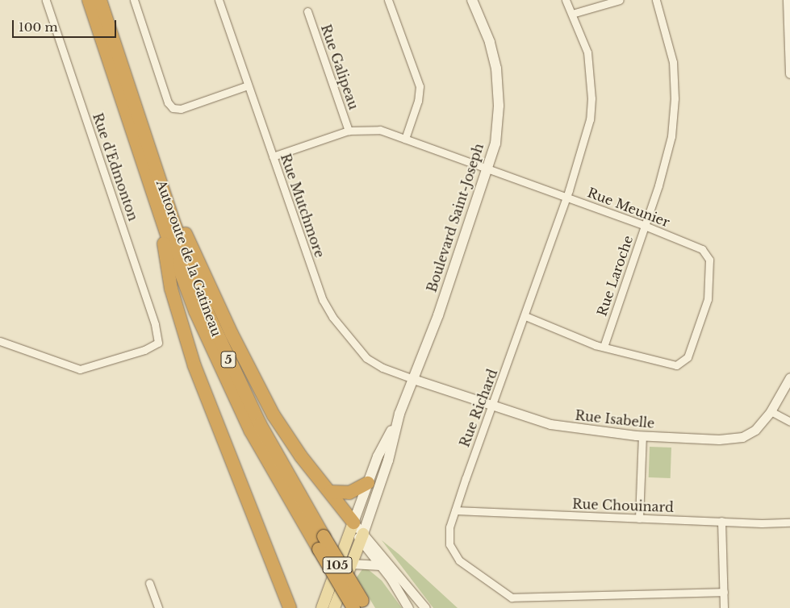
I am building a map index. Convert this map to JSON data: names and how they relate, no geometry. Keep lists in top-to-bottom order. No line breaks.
{"streets":{"highway":["Autoroute de la Gatineau","5"],"main road":["Boulevard Saint-Joseph","105"],"street":["Rue Galipeau","Rue d'Edmonton","Rue Mutchmore","Rue Meunier","Rue Laroche","Rue Richard","Rue Isabelle","Rue Chouinard"]},"crossings":[["Rue Galipeau","Rue Meunier"],["Rue Mutchmore","Rue Meunier"],["Rue Mutchmore","Boulevard Saint-Joseph"],["Rue Mutchmore","Rue Isabelle"],["Rue Meunier","Boulevard Saint-Joseph"],["Rue Meunier","Rue Laroche"],["Rue Meunier","Rue Richard"],["Boulevard Saint-Joseph","Rue Isabelle"],["Rue Richard","Rue Isabelle"],["Rue Richard","Rue Chouinard"]],"scale_bar":"100 m"}
